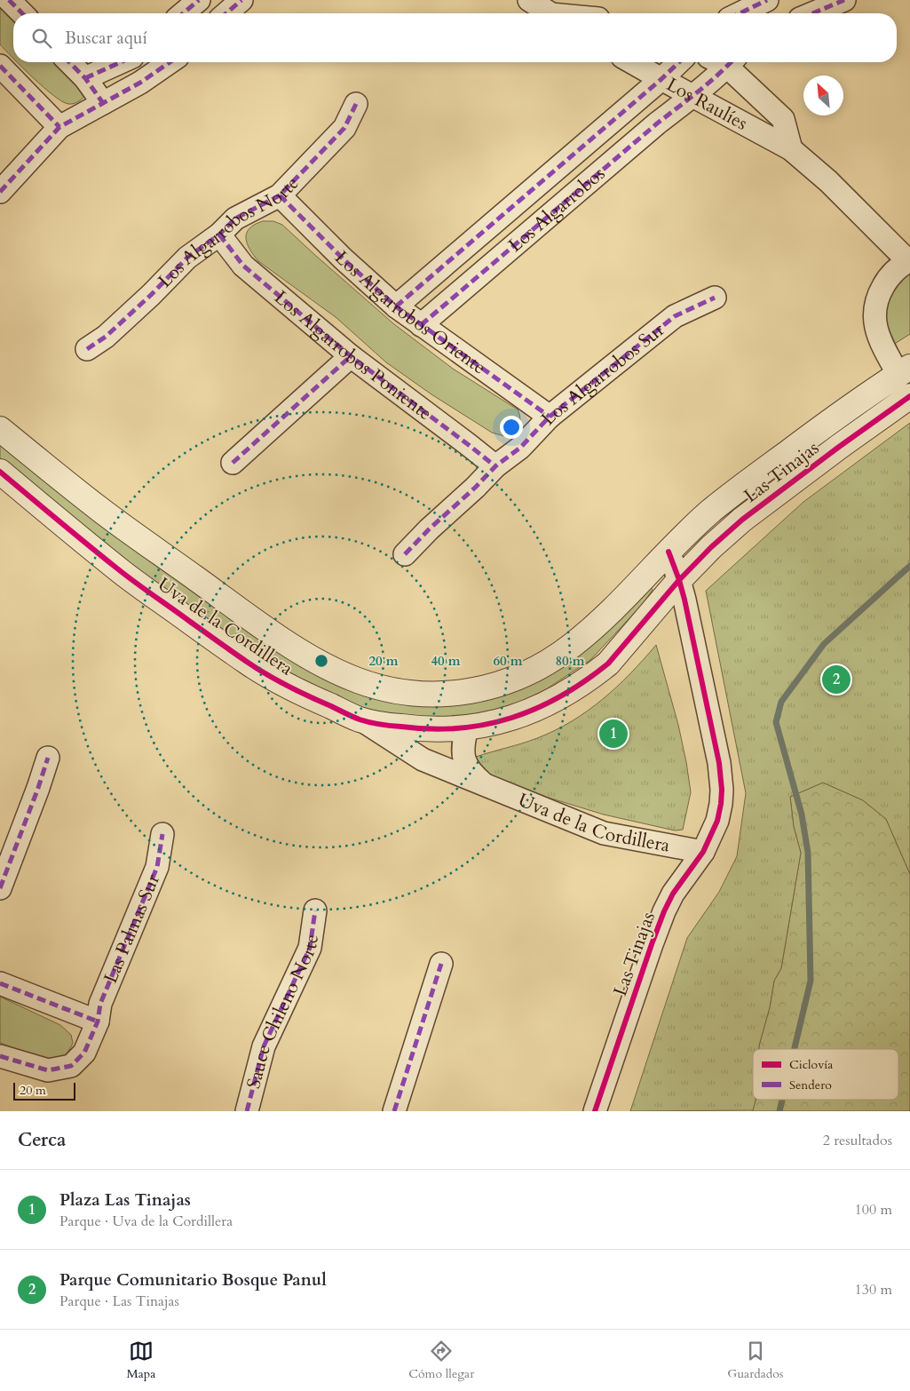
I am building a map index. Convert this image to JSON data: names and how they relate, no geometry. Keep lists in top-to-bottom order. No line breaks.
{"streets":{"street":["Los Raulíes","Los Algarrobos","Los Algarrobos Norte","Los Algarrobos Oriente","Los Algarrobos Poniente","Los Algarrobos Sur","Las Tinajas","Uva de la Cordillera","Las Palmas Sur","Sauce Chileno Norte"]},"crossings":[["Los Raulíes","Los Algarrobos"],["Los Raulíes","Las Tinajas"],["Los Algarrobos","Los Algarrobos Oriente"],["Los Algarrobos Norte","Los Algarrobos Oriente"],["Los Algarrobos Norte","Los Algarrobos Poniente"],["Los Algarrobos Oriente","Los Algarrobos Sur"],["Los Algarrobos Poniente","Los Algarrobos Sur"],["Las Tinajas","Uva de la Cordillera"]],"legend":["Ciclovía","Sendero"],"scale_bar":"20 m","north":"top left","page":{"search":"Buscar aquí","pins":["2","1"],"scale":"20 m","heading":["Cerca","2 resultados"],"list":[{"mark":"1","name":"Plaza Las Tinajas","note":"Parque · Uva de la Cordillera","value":"100 m"},{"mark":"2","name":"Parque Comunitario Bosque Panul","note":"Parque · Las Tinajas","value":"130 m"}],"nav":["Mapa","Cómo llegar","Guardados"]},"rings":["20 m","40 m","60 m","80 m"]}
